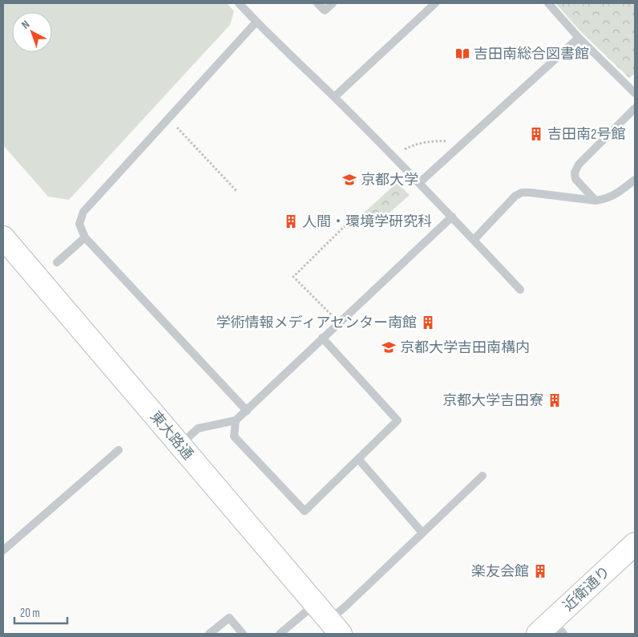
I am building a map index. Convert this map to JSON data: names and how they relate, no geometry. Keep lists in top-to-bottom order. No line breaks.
{"streets":{"main road":["東大路通","近衛通り"]},"places":{"library":["吉田南総合図書館"],"building":["吉田南2号館","人間・環境学研究科","学術情報メディアセンター南館","京都大学吉田寮","楽友会館"],"school or university":["京都大学","京都大学吉田南構内"]},"scale_bar":"20 m","north":"top left"}
